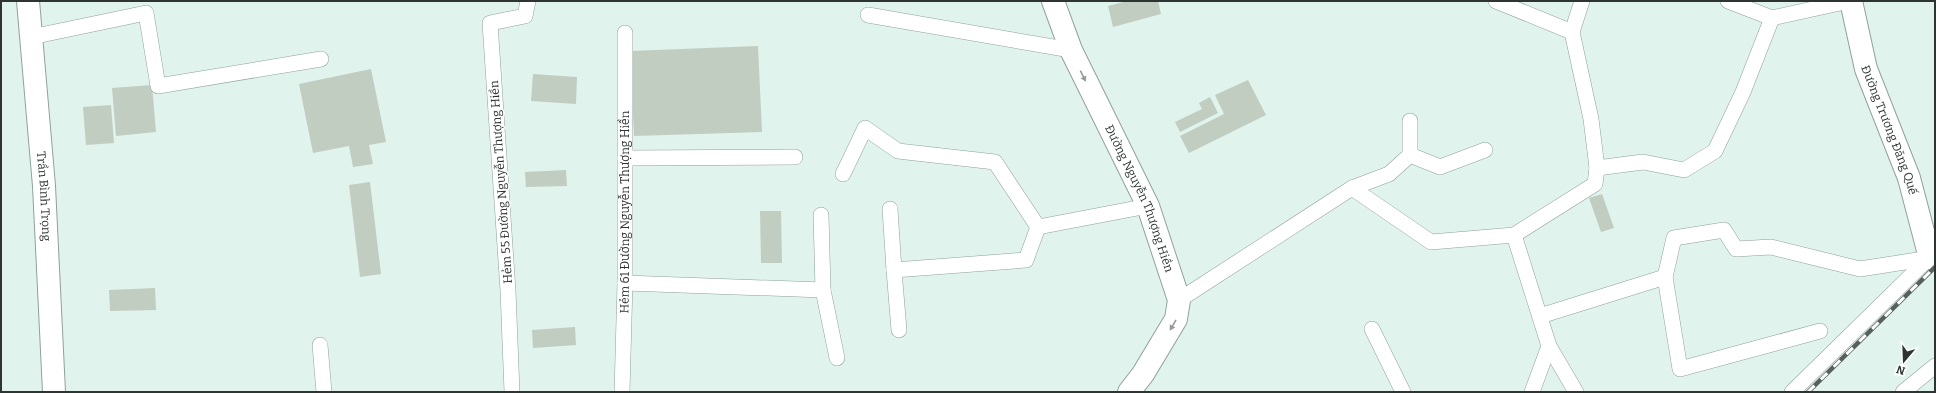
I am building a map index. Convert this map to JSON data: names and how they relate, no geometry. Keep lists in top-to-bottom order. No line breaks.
{"streets":{"street":["Đường Trương Đăng Quế","Trần Bình Trọng","Đường Nguyễn Thượng Hiền"],"lane":["Hẻm 55 Đường Nguyễn Thượng Hiền","Hẻm 61 Đường Nguyễn Thượng Hiền"]},"one_way":["Đường Nguyễn Thượng Hiền"],"north":"bottom"}
